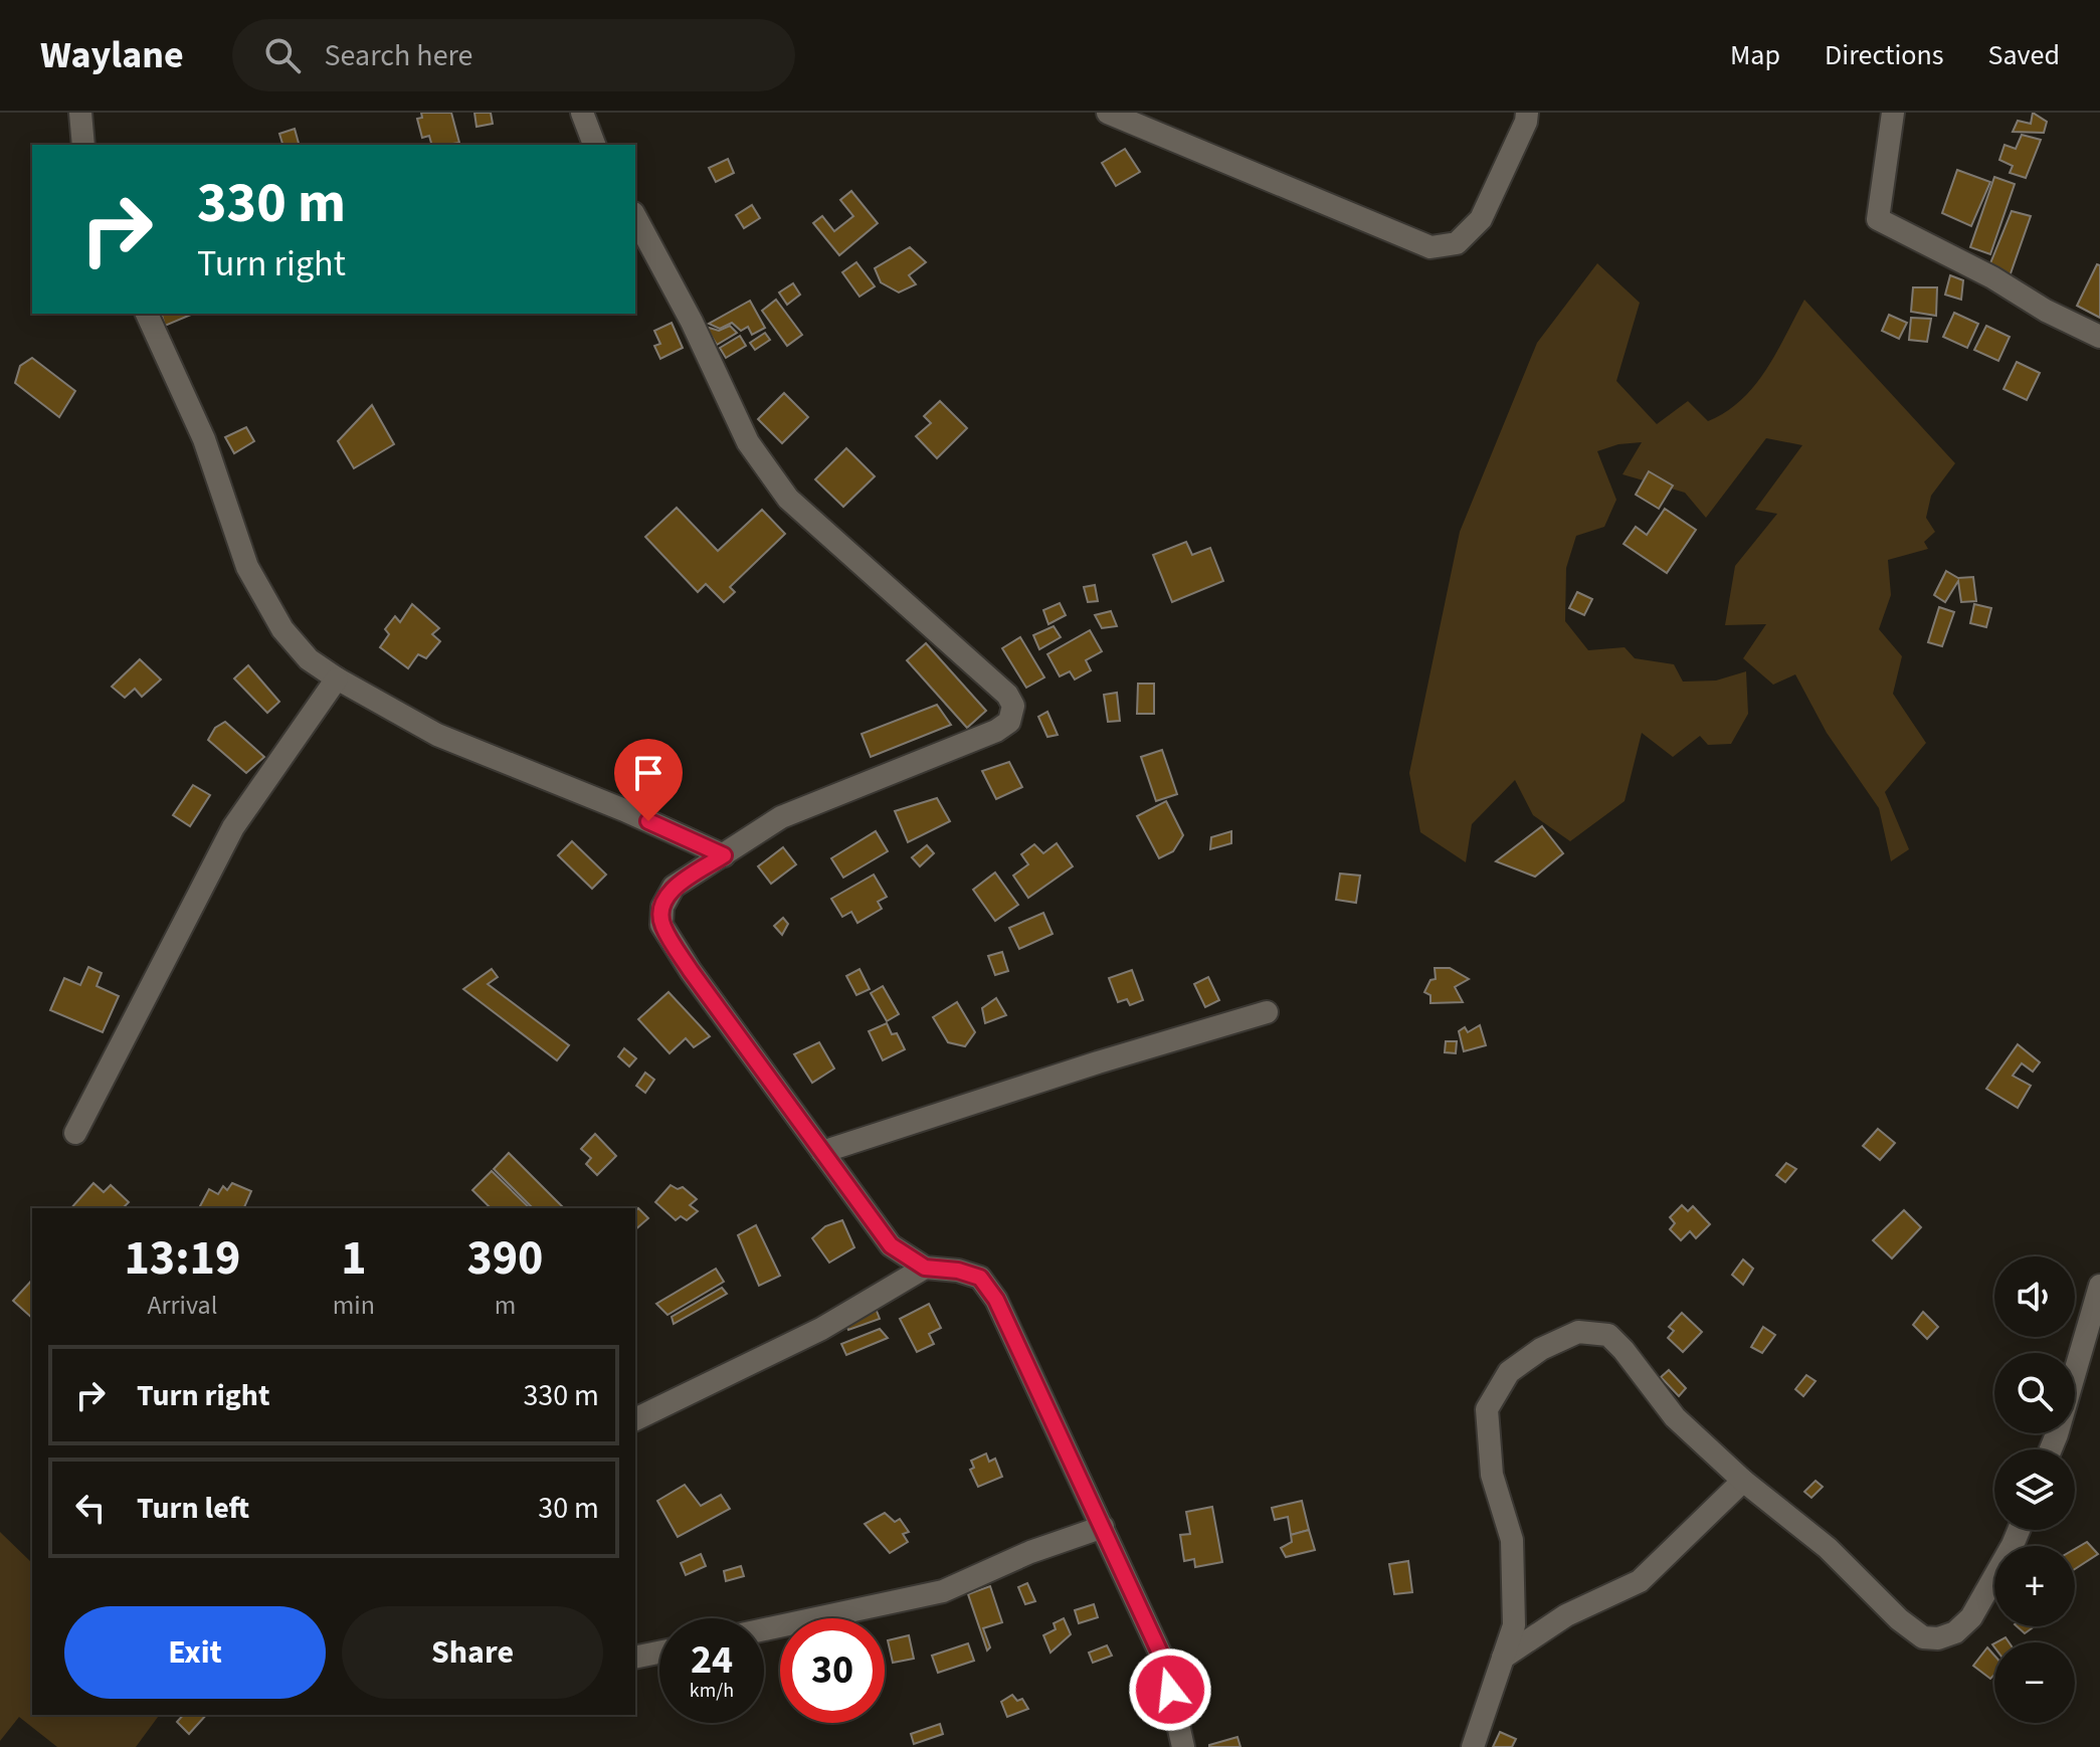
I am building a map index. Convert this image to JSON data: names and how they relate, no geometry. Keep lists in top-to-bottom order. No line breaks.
{"page":{"header":"Waylane","search":"Search here","nav":["Map","Directions","Saved"],"turn":["330 m","Turn right"],"eta":["13:19","Arrival","1","min","390","m"],"map_buttons":["+","−"],"list":[{"name":"Turn right","value":"330 m"},{"name":"Turn left","value":"30 m"}],"buttons":["Exit","Share"],"speed":"24 km/h","limit":"30"}}
